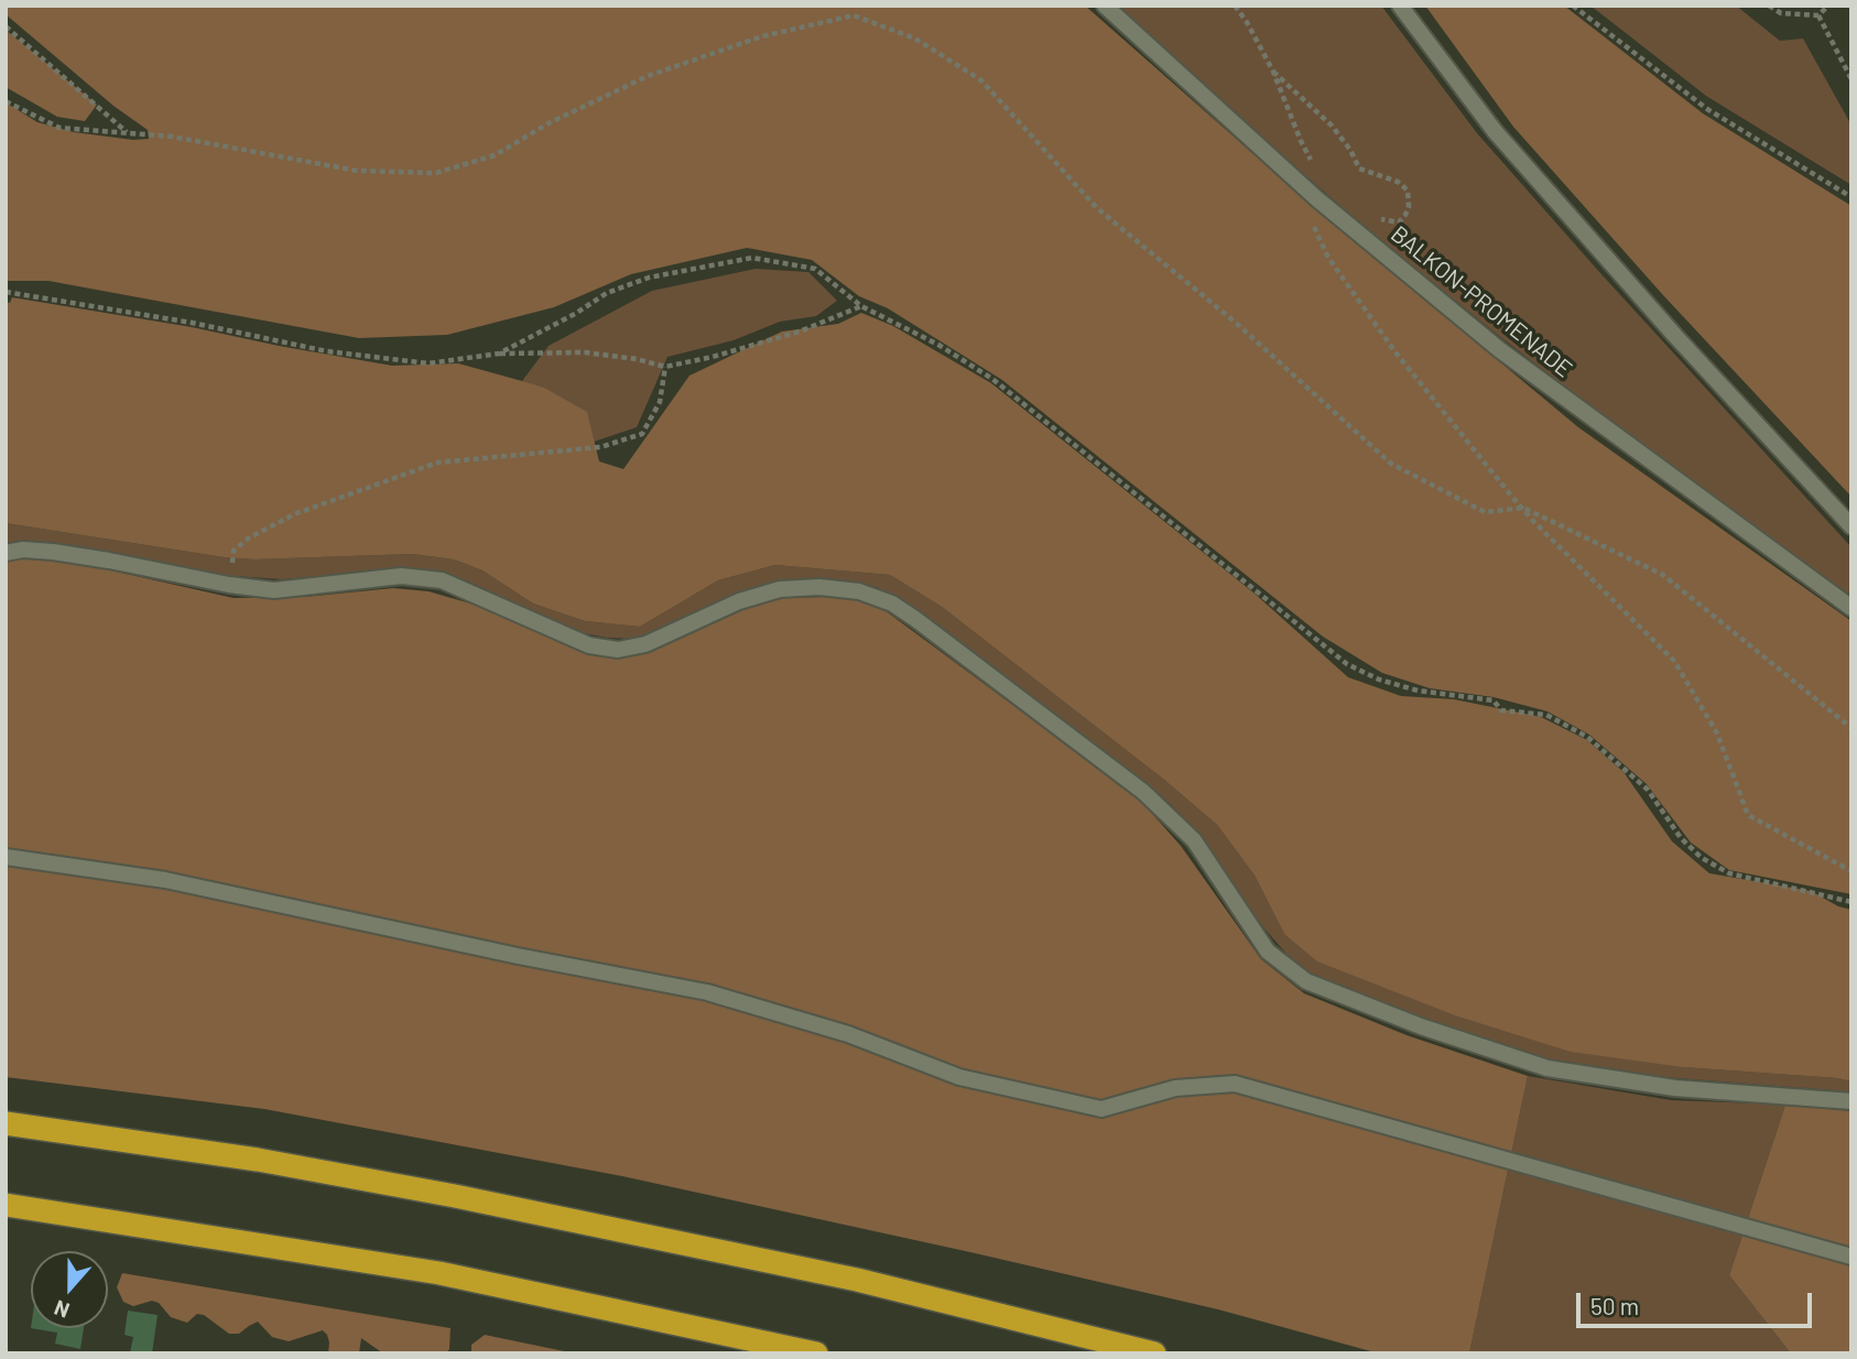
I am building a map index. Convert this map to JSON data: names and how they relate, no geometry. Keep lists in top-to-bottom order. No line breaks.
{"streets":{"lane":["BALKON-PROMENADE"]},"scale_bar":"50 m","north":"bottom"}
